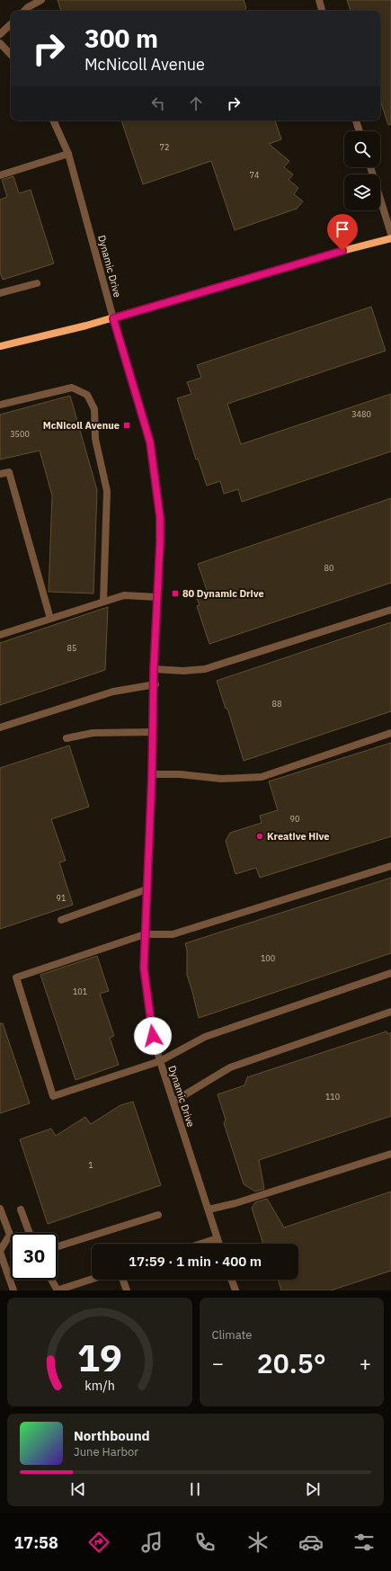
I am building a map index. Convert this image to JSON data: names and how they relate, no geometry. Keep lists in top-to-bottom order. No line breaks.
{"streets":{"street":["Dynamic Drive"]},"places":{"transit":["McNicoll Avenue","80 Dynamic Drive"],"other":["Kreative Hive"]},"house_numbers":["72","74","3480","3500","80","85","88","90","91","100","101","110","1"],"page":{"turn":["300 m","McNicoll Avenue"],"limit":"30","trip":"17:59 · 1 min · 400 m","tile":"Climate","heat":["−","20.5°","+"],"song":["Northbound","June Harbor"],"tabs":"17:58","gauge":["19","km/h"]}}
